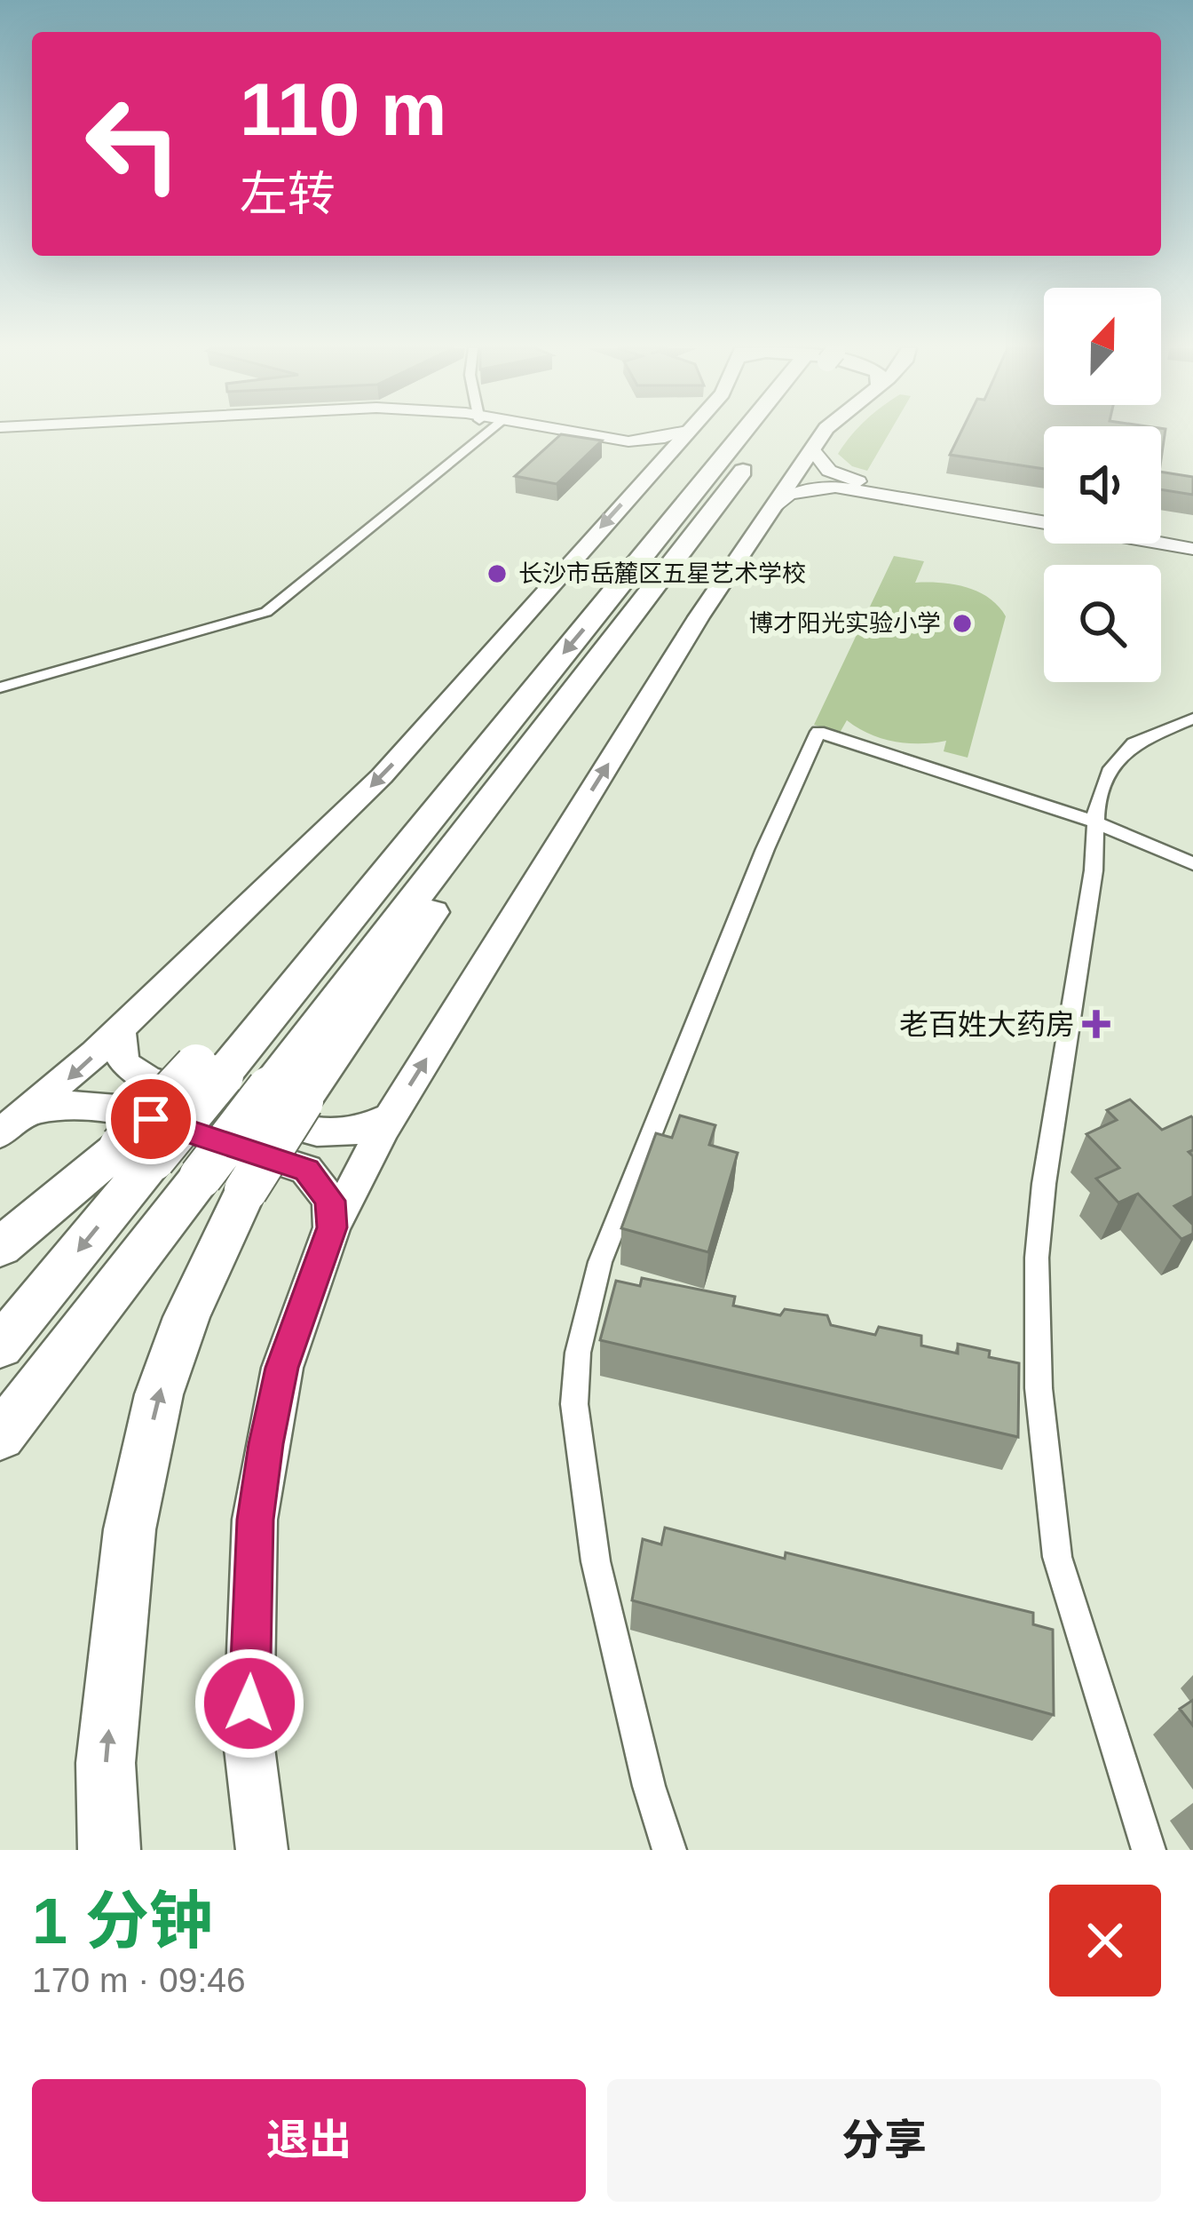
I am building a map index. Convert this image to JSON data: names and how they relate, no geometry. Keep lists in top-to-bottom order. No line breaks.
{"places":{"other":["长沙市岳麓区五星艺术学校","博才阳光实验小学"],"health":["老百姓大药房"]},"north":"top","page":{"turn":["110 m","左转"],"heading":["1 分钟","170 m · 09:46"],"buttons":["退出","分享"]}}
